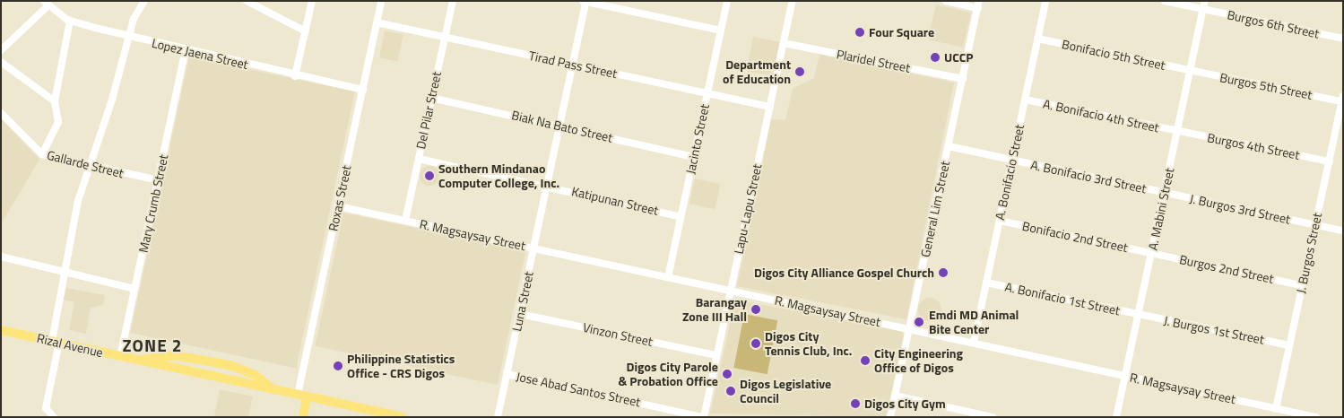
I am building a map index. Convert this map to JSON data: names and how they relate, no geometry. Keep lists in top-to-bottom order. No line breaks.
{"streets":{"main road":["Rizal Avenue"],"street":["Burgos 6th Street","Lopez Jaena Street","Bonifacio 5th Street","Plaridel Street","Tirad Pass Street","Burgos 5th Street","Del Pilar Street","A. Bonifacio 4th Street","Biak Na Bato Street","Jacinto Street","Burgos 4th Street","Gallarde Street","A. Bonifacio Street","A. Bonifacio 3rd Street","Roxas Street","Katipunan Street","Mary Crumb Street","Lapu-Lapu Street","General Lim Street","A. Mabini Street","J. Burgos 3rd Street","R. Magsaysay Street","Bonifacio 2nd Street","J. Burgos Street","Burgos 2nd Street","A. Bonifacio 1st Street","Luna Street","J. Burgos 1st Street","Vinzon Street","Jose Abad Santos Street"]},"crossings":[["Burgos 6th Street","A. Mabini Street"],["Lopez Jaena Street","Roxas Street"],["Lopez Jaena Street","Mary Crumb Street"],["Bonifacio 5th Street","Burgos 5th Street"],["Bonifacio 5th Street","A. Bonifacio Street"],["Bonifacio 5th Street","A. Mabini Street"],["Plaridel Street","Lapu-Lapu Street"],["Plaridel Street","General Lim Street"],["Tirad Pass Street","Del Pilar Street"],["Tirad Pass Street","Jacinto Street"],["Tirad Pass Street","Roxas Street"],["Tirad Pass Street","Lapu-Lapu Street"],["Tirad Pass Street","Luna Street"],["Burgos 5th Street","A. Mabini Street"],["Burgos 5th Street","J. Burgos Street"],["Del Pilar Street","Biak Na Bato Street"],["Del Pilar Street","Katipunan Street"],["Del Pilar Street","R. Magsaysay Street"],["A. Bonifacio 4th Street","Burgos 4th Street"],["A. Bonifacio 4th Street","A. Bonifacio Street"],["A. Bonifacio 4th Street","A. Mabini Street"],["Biak Na Bato Street","Jacinto Street"],["Biak Na Bato Street","Luna Street"],["Jacinto Street","Katipunan Street"],["Jacinto Street","R. Magsaysay Street"],["Burgos 4th Street","A. Mabini Street"],["Burgos 4th Street","J. Burgos Street"],["Gallarde Street","Mary Crumb Street"],["A. Bonifacio Street","A. Bonifacio 3rd Street"],["A. Bonifacio Street","R. Magsaysay Street"],["A. Bonifacio Street","Bonifacio 2nd Street"],["A. Bonifacio Street","A. Bonifacio 1st Street"],["A. Bonifacio 3rd Street","General Lim Street"],["A. Bonifacio 3rd Street","A. Mabini Street"],["A. Bonifacio 3rd Street","J. Burgos 3rd Street"],["Roxas Street","R. Magsaysay Street"],["Roxas Street","Rizal Avenue"],["Katipunan Street","Luna Street"],["Mary Crumb Street","Rizal Avenue"],["Lapu-Lapu Street","R. Magsaysay Street"],["Lapu-Lapu Street","Vinzon Street"],["Lapu-Lapu Street","Jose Abad Santos Street"],["General Lim Street","R. Magsaysay Street"],["A. Mabini Street","J. Burgos 3rd Street"],["A. Mabini Street","R. Magsaysay Street"],["A. Mabini Street","Bonifacio 2nd Street"],["A. Mabini Street","Burgos 2nd Street"],["A. Mabini Street","A. Bonifacio 1st Street"],["A. Mabini Street","J. Burgos 1st Street"],["J. Burgos 3rd Street","J. Burgos Street"],["R. Magsaysay Street","J. Burgos Street"],["R. Magsaysay Street","Luna Street"],["Bonifacio 2nd Street","Burgos 2nd Street"],["J. Burgos Street","Burgos 2nd Street"],["J. Burgos Street","J. Burgos 1st Street"],["A. Bonifacio 1st Street","J. Burgos 1st Street"],["Luna Street","Vinzon Street"],["Luna Street","Jose Abad Santos Street"]],"districts":["ZONE 2"],"places":["Four Square","UCCP","Department of Education","Southern Mindanao Computer College, Inc.","Digos City Alliance Gospel Church","Barangay Zone III Hall","Emdi MD Animal Bite Center","Digos City Tennis Club, Inc.","City Engineering Office of Digos","Philippine Statistics Office - CRS Digos","Digos City Parole & Probation Office","Digos Legislative Council","Digos City Gym"]}
